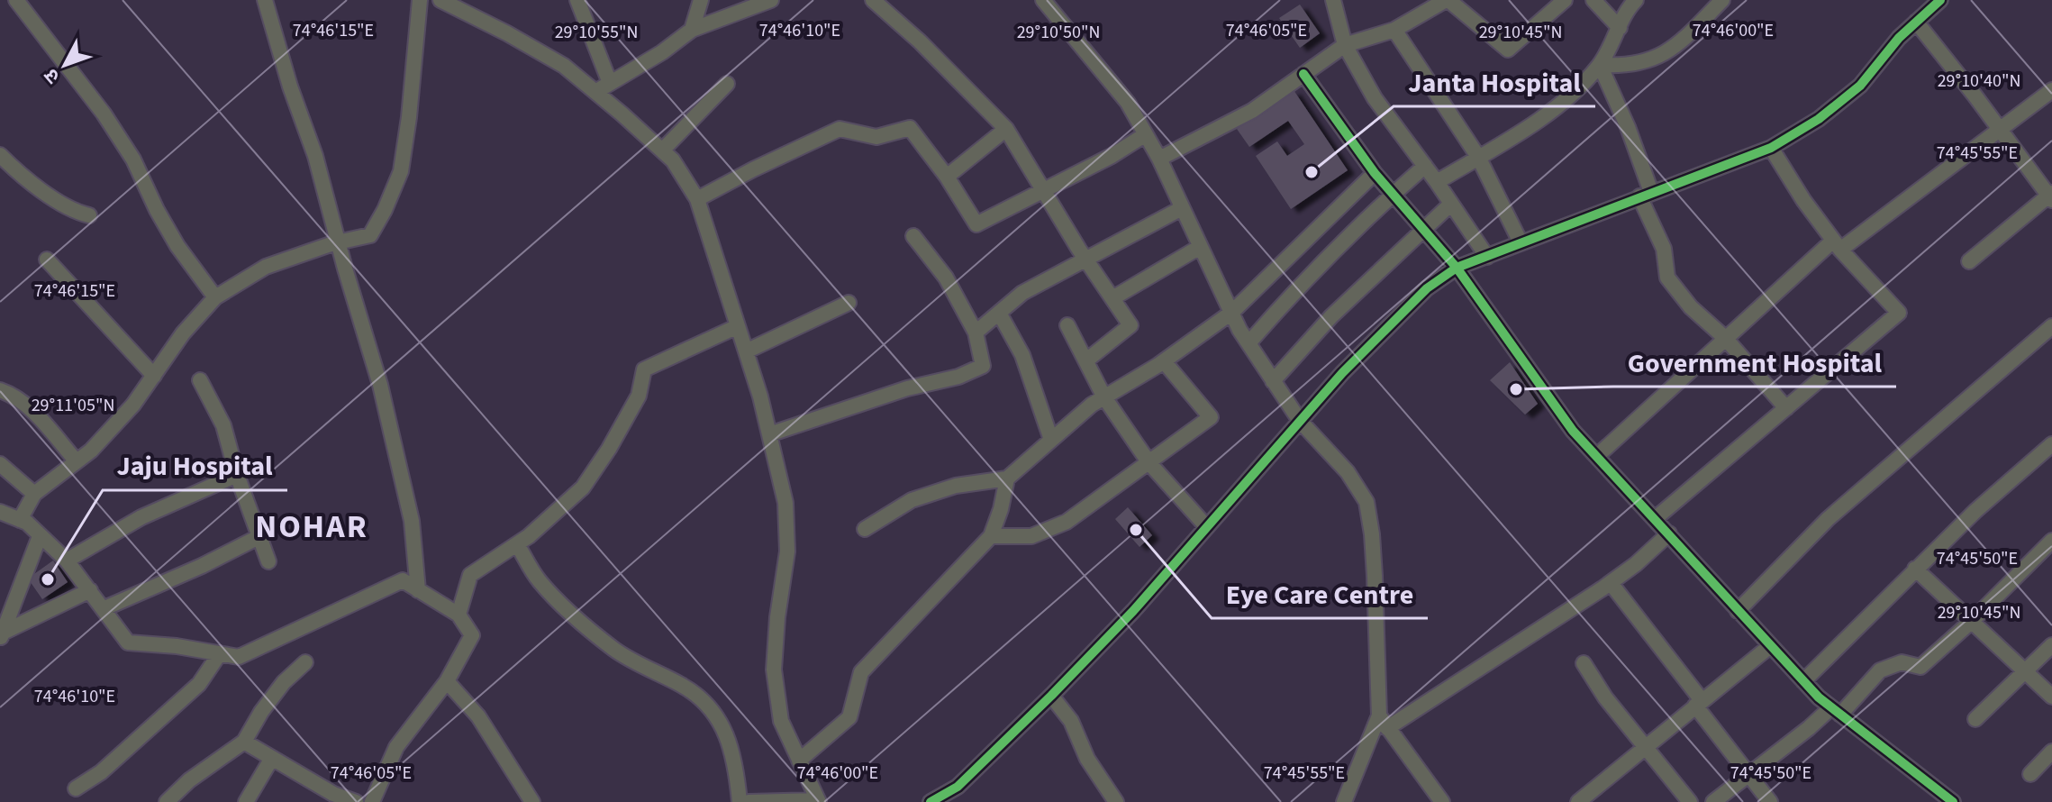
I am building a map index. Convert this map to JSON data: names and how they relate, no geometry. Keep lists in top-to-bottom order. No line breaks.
{"districts":["NOHAR"],"places":["Janta Hospital","Government Hospital","Eye Care Centre","Jaju Hospital"],"north":"bottom left","coordinates":["74°46'15\"E","74°46'10\"E","74°46'05\"E","74°46'00\"E","29°10'55\"N","29°10'50\"N","29°10'45\"N","29°10'40\"N","74°45'55\"E","29°11'05\"N","74°45'50\"E"]}
